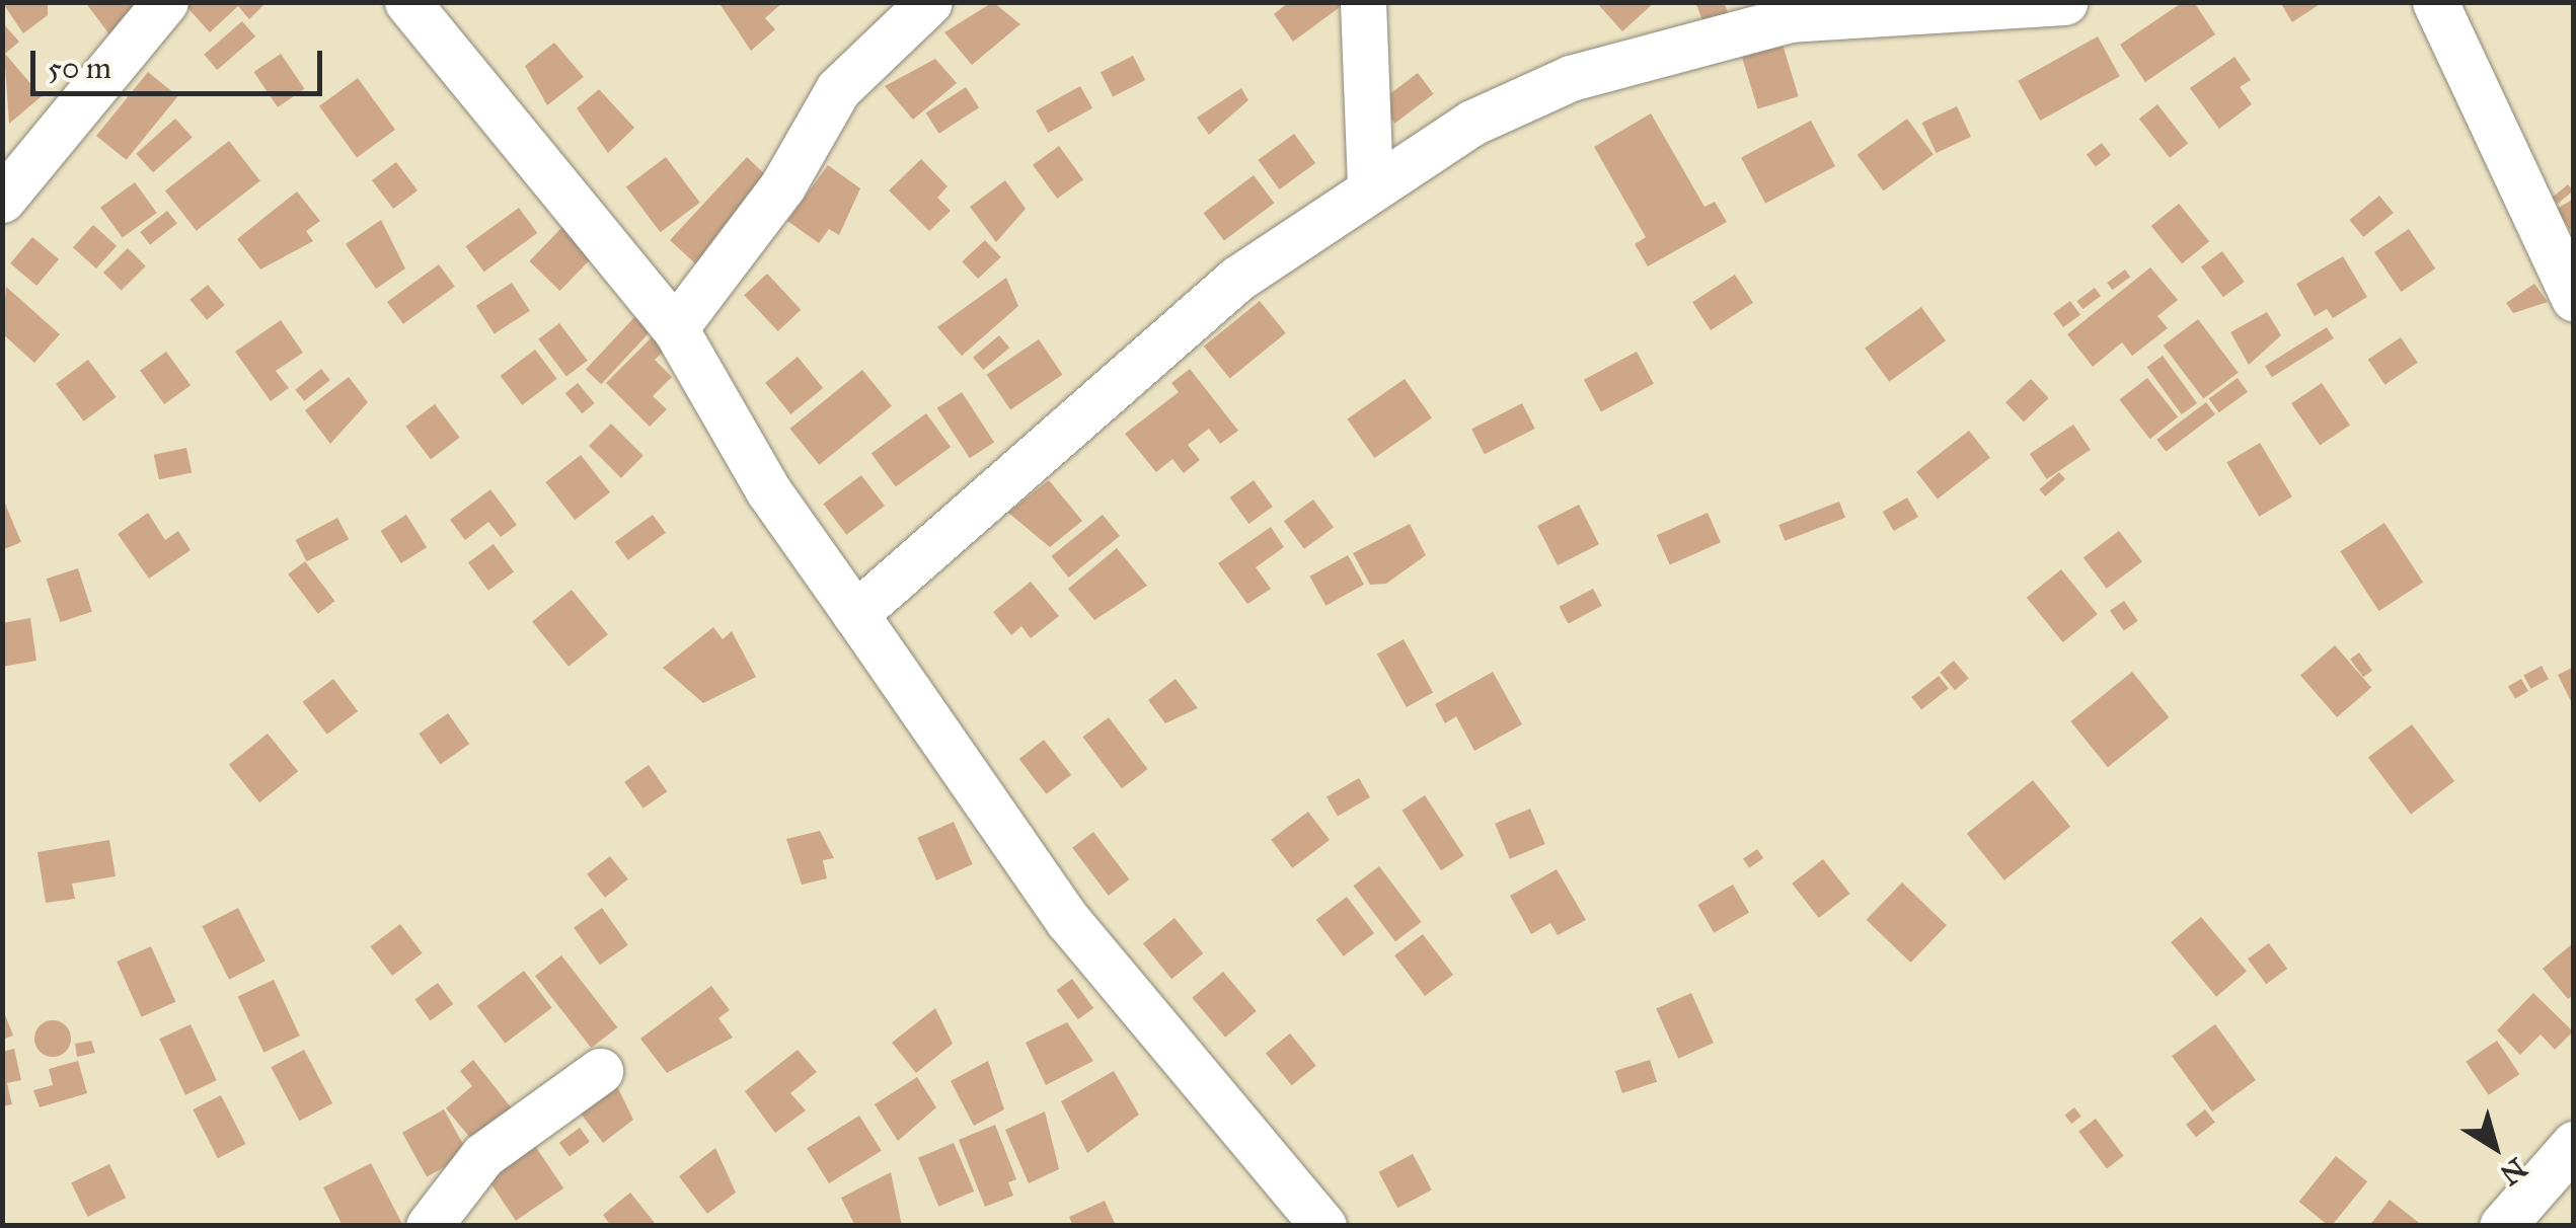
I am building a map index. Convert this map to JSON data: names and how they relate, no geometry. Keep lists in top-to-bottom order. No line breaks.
{"scale_bar":"50 m","north":"bottom right"}
